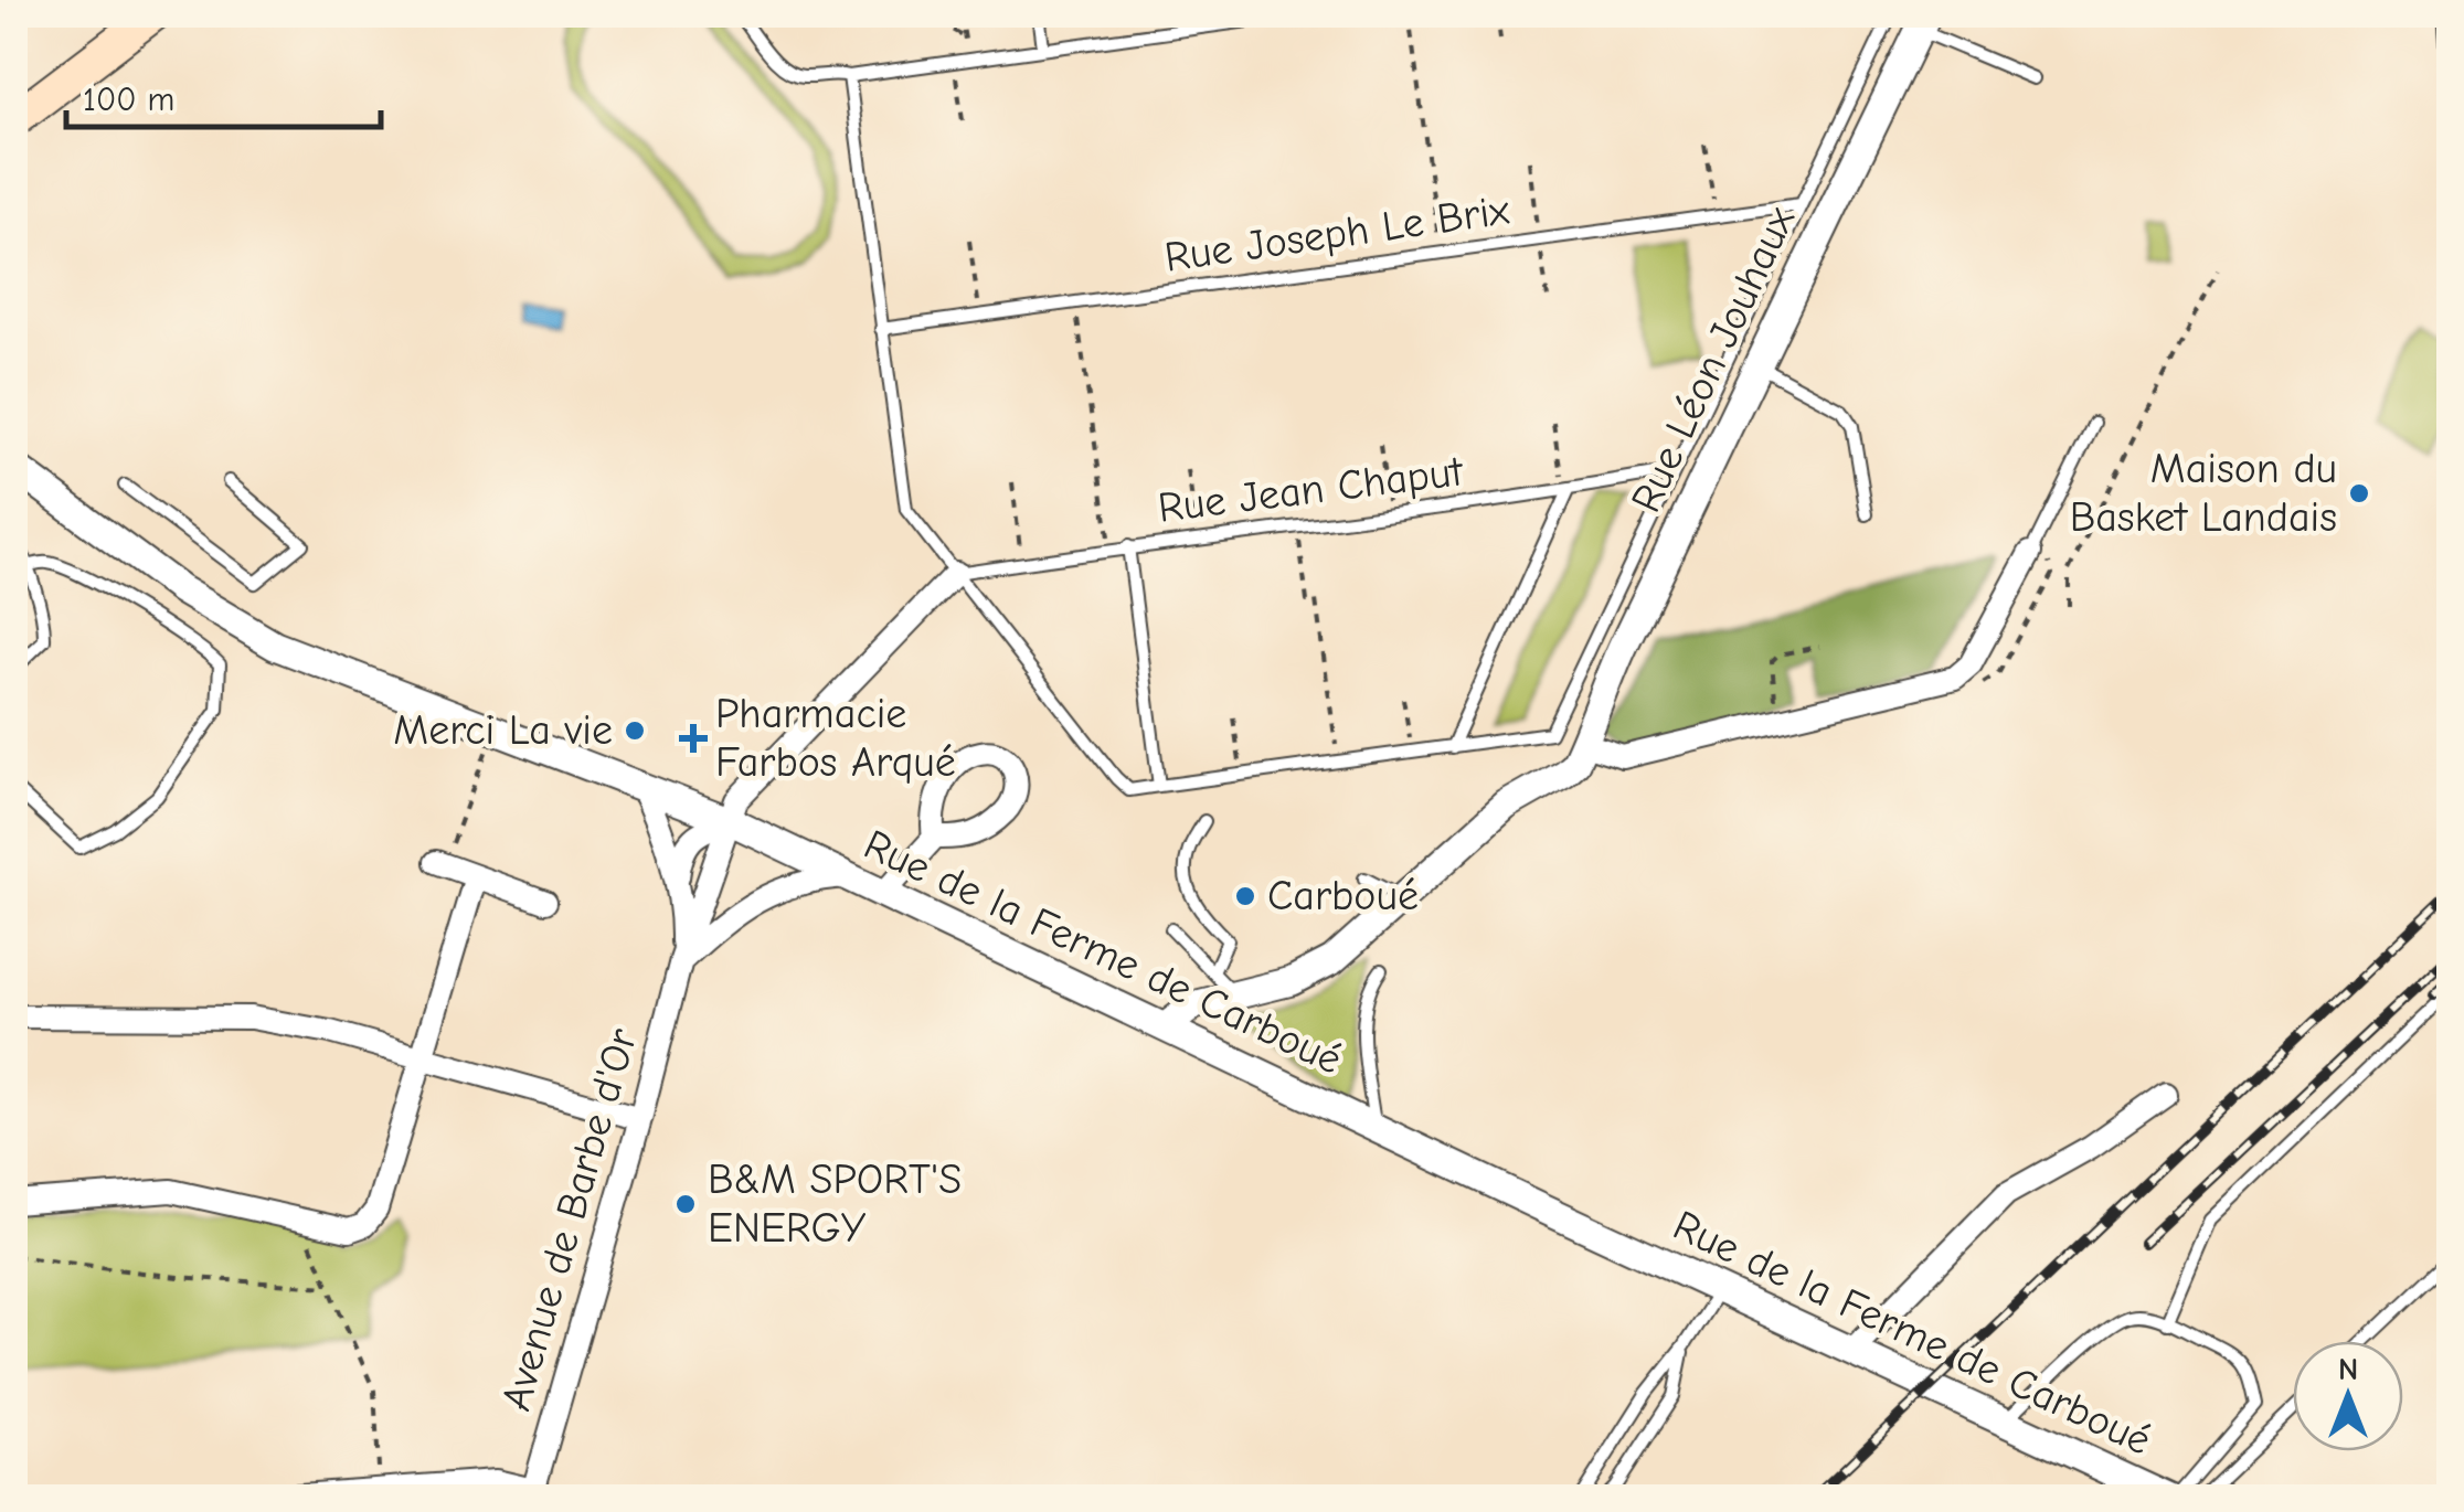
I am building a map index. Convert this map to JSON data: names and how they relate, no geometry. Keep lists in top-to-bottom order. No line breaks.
{"streets":{"street":["Rue Léon Jouhaux","Rue de la Ferme de Carboué","Avenue de Barbe d'Or"],"lane":["Rue Joseph Le Brix","Rue Jean Chaput"]},"crossings":[["Rue de la Ferme de Carboué","Avenue de Barbe d'Or"]],"places":{"other":["Maison du Basket Landais","Merci La vie","Carboué","B&M SPORT'S ENERGY"],"health":["Pharmacie Farbos Arqué"]},"scale_bar":"100 m","north":"top"}
